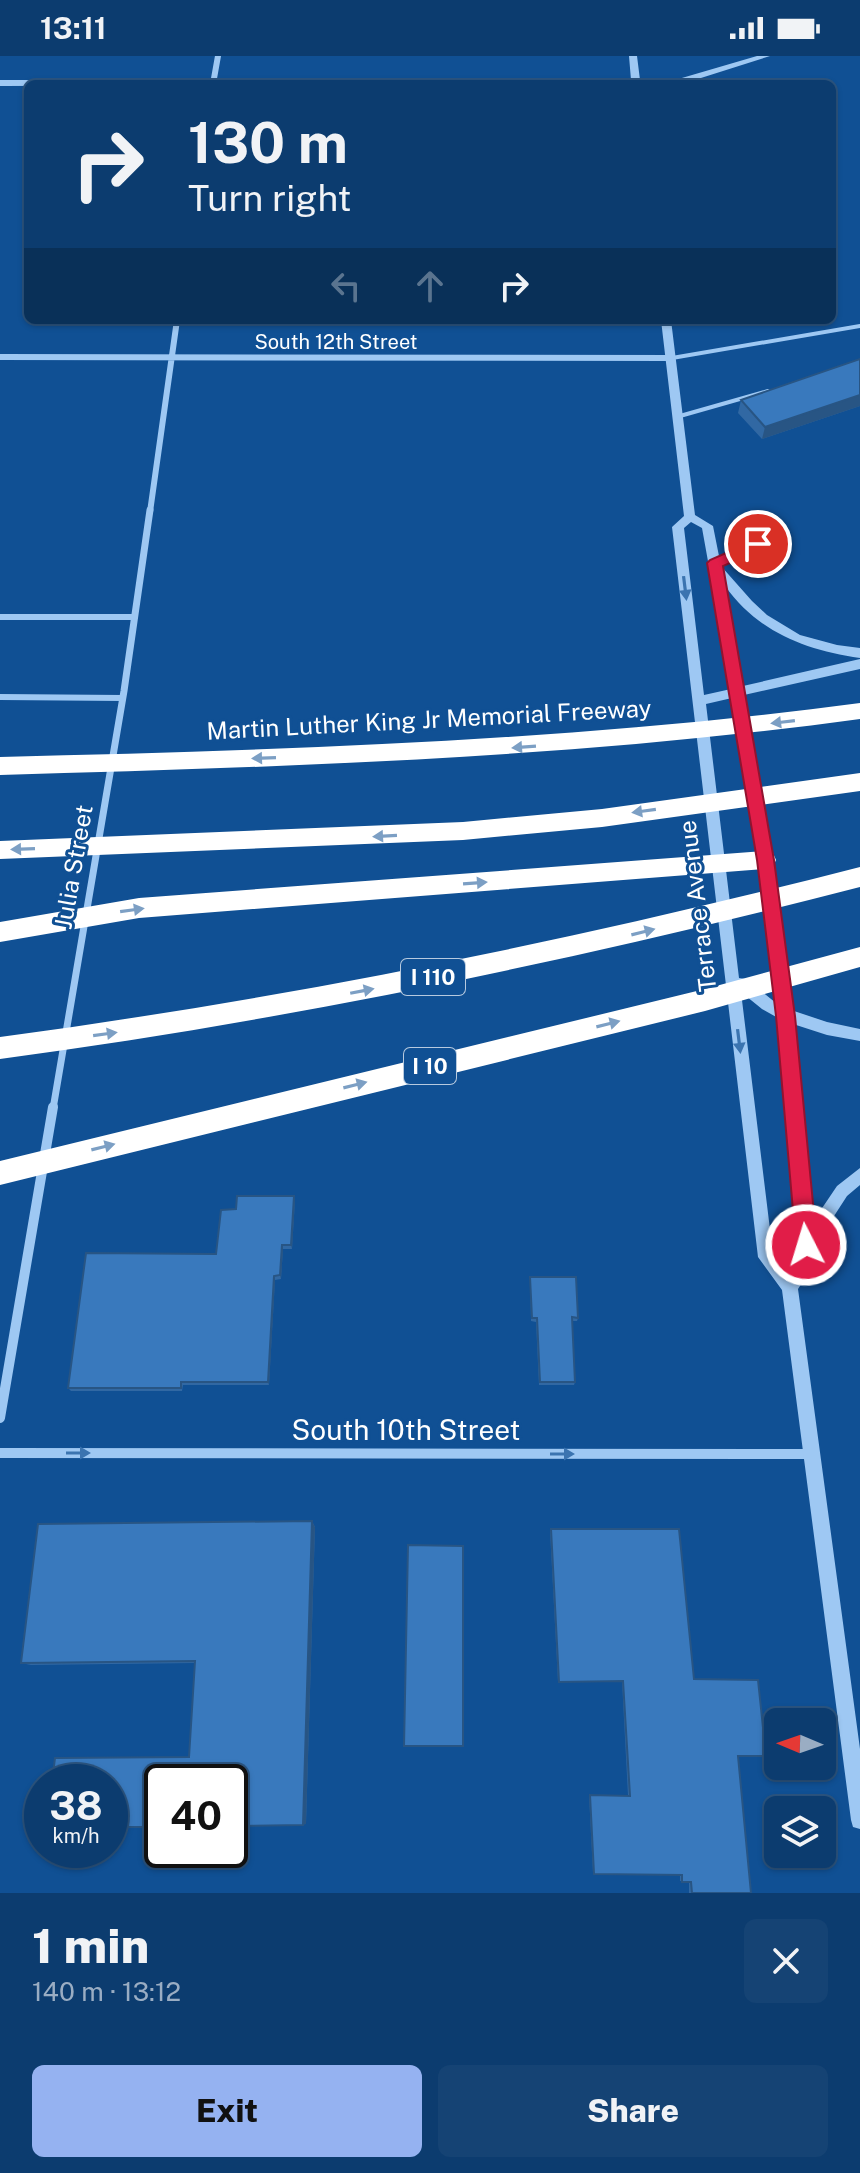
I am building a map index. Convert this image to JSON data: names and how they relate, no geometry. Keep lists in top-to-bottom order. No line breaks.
{"streets":{"highway":["Martin Luther King Jr Memorial Freeway","I 110","I 10"],"street":["South 12th Street","Julia Street","Terrace Avenue","South 10th Street"]},"crossings":[["South 12th Street","Julia Street"],["South 12th Street","Terrace Avenue"],["Terrace Avenue","South 10th Street"]],"one_way":["South 10th Street"],"north":"left","page":{"status":"13:11","turn":["130 m","Turn right"],"speed":"38 km/h","limit":"40","heading":["1 min","140 m · 13:12"],"buttons":["Exit","Share"]}}
